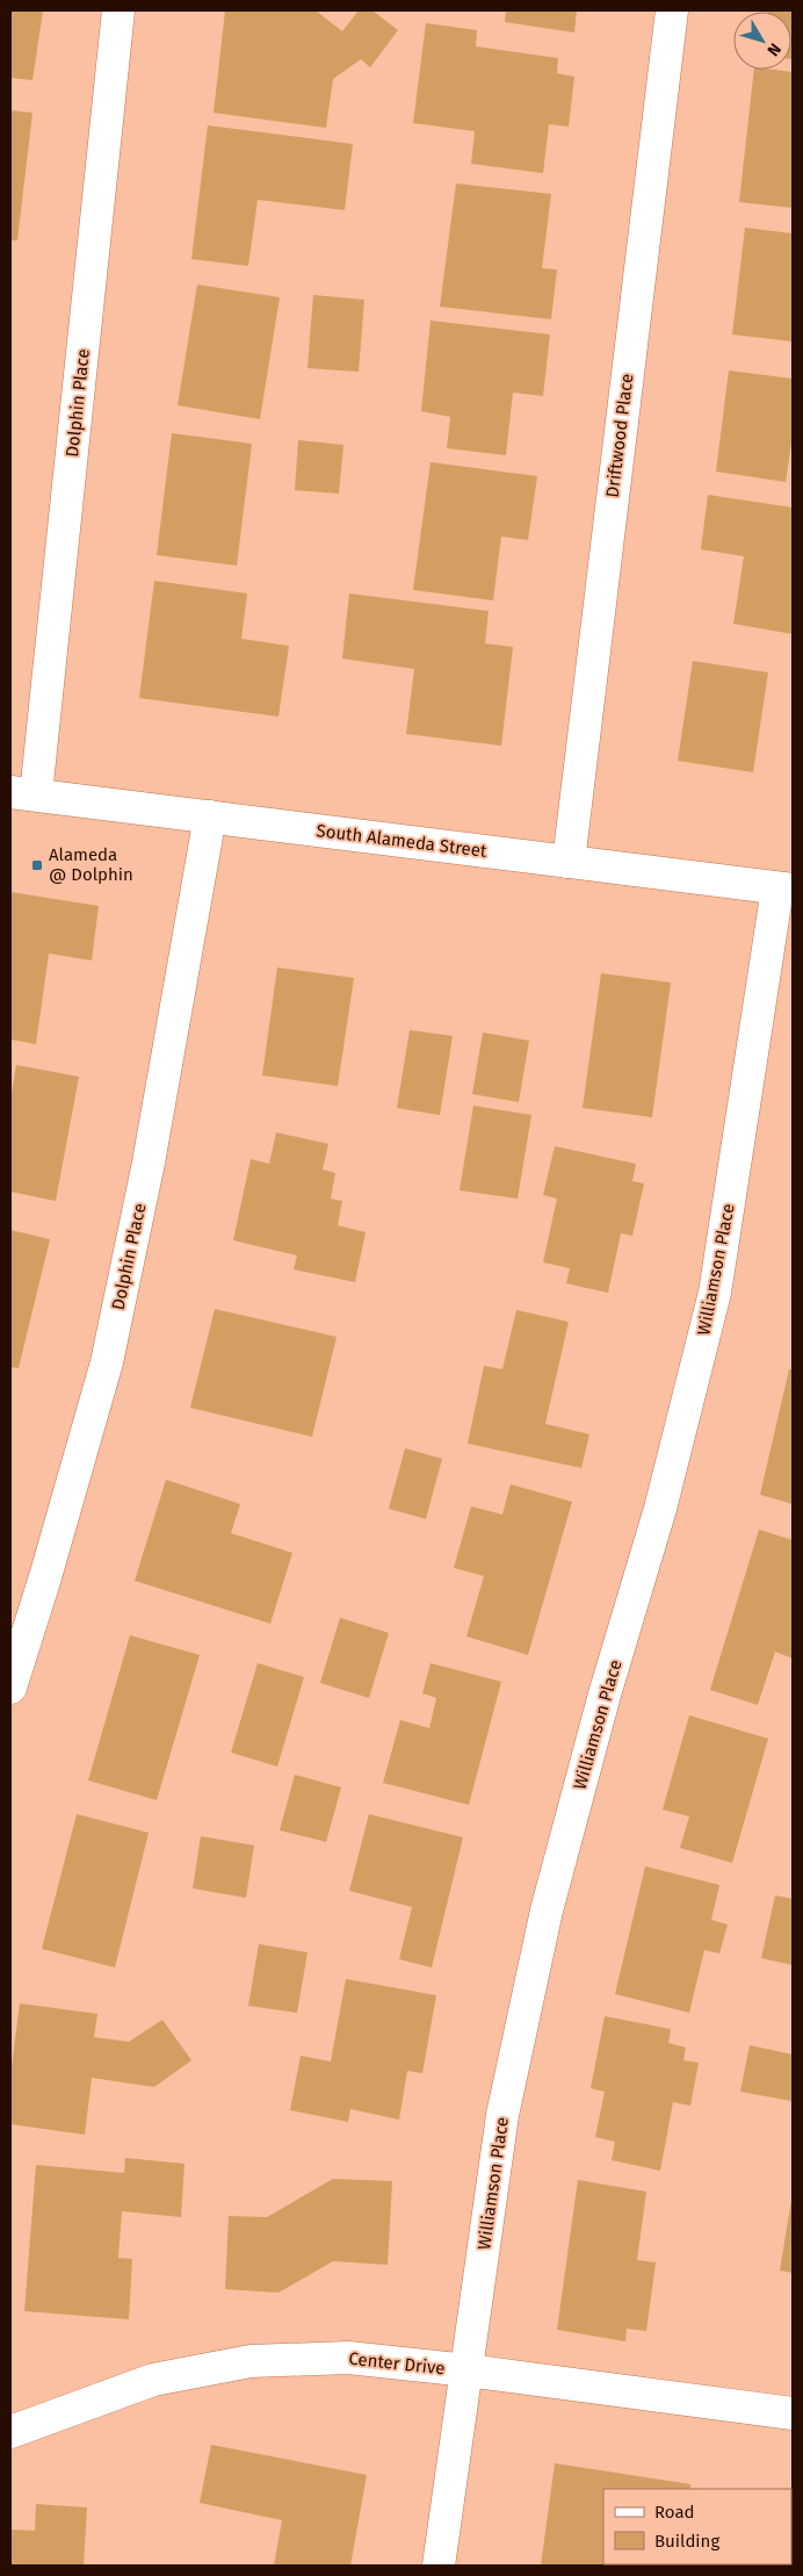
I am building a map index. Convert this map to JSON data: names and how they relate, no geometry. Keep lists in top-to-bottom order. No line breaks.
{"streets":{"street":["Dolphin Place","Driftwood Place","South Alameda Street","Williamson Place","Center Drive"]},"crossings":[["Dolphin Place","South Alameda Street"],["Driftwood Place","South Alameda Street"],["South Alameda Street","Williamson Place"],["Williamson Place","Center Drive"]],"places":{"transit":["Alameda @ Dolphin"]},"legend":["Road","Building"],"north":"bottom right"}
